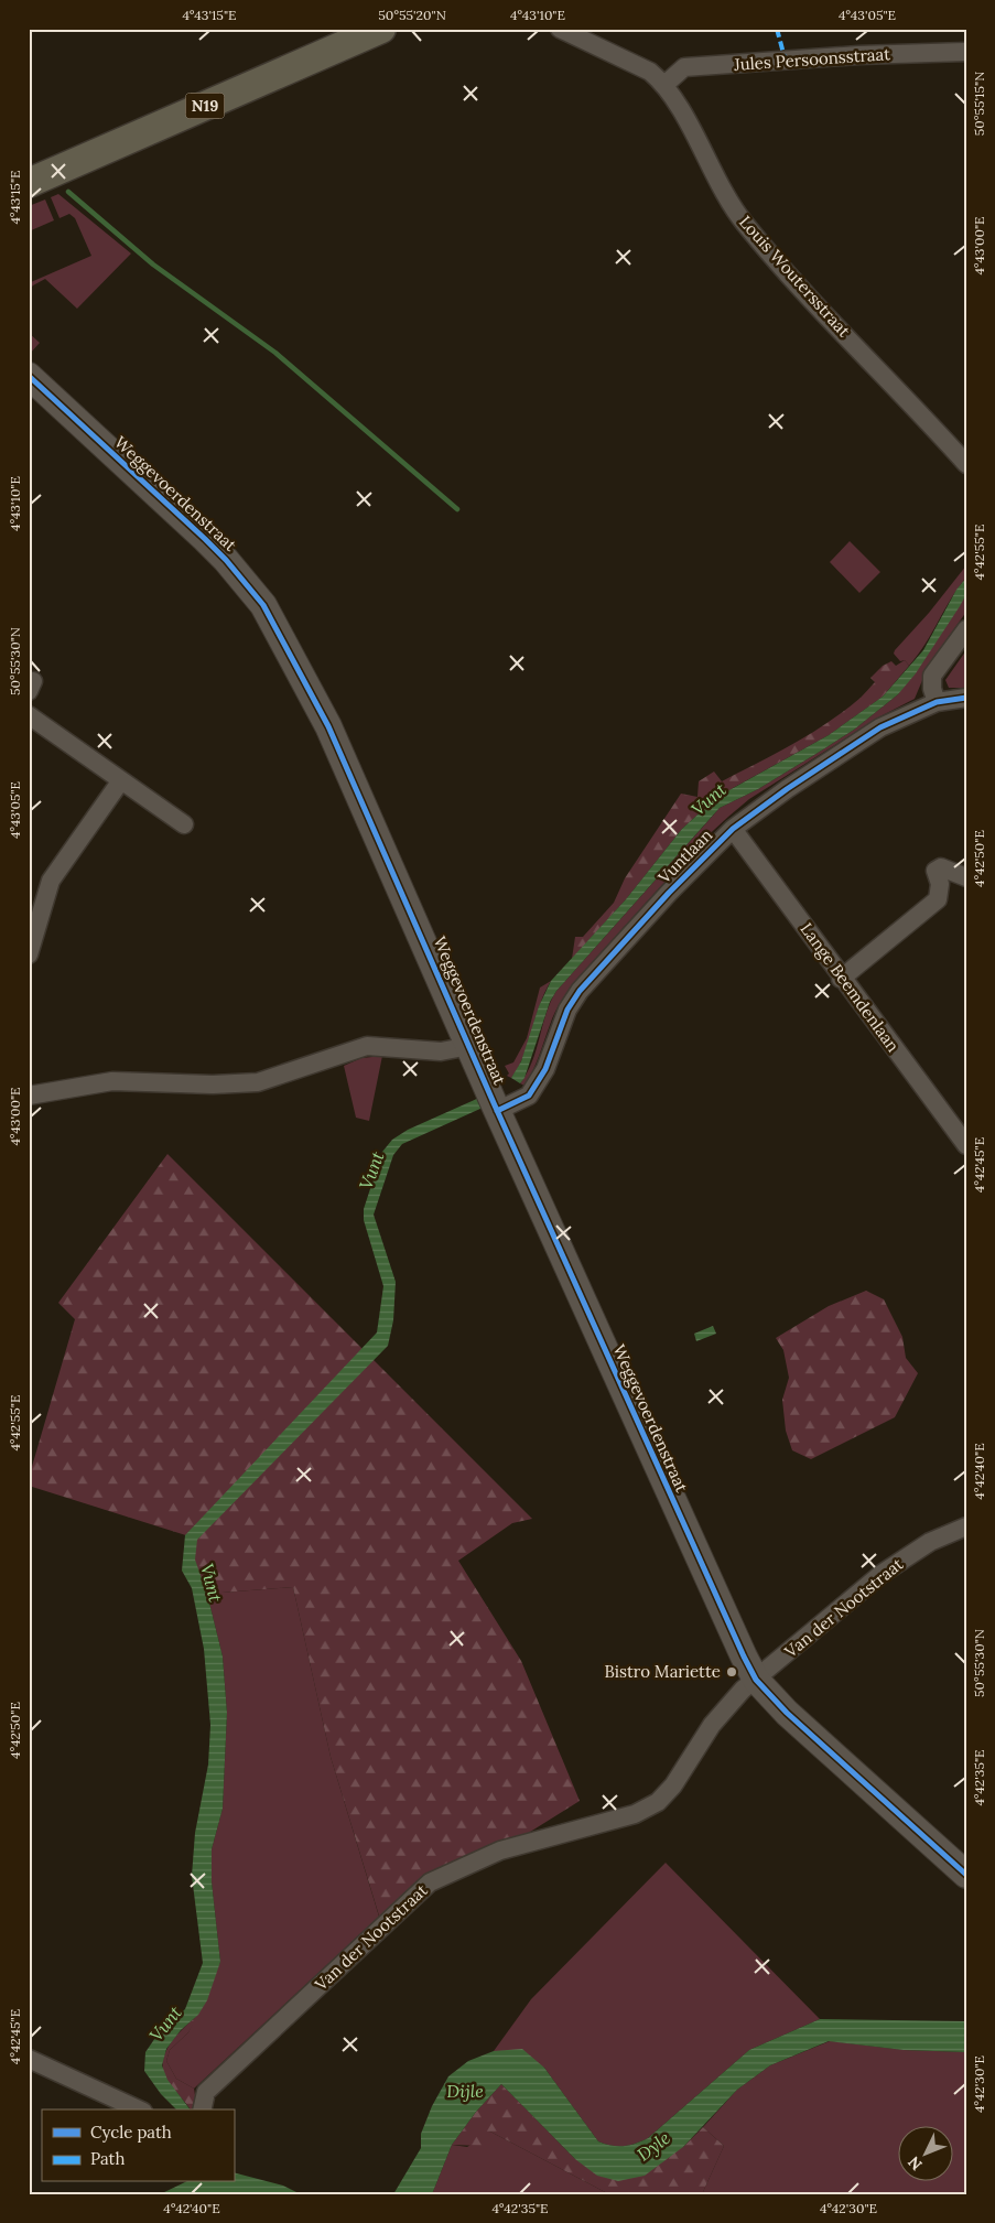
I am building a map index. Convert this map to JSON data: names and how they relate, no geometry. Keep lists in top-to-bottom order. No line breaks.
{"streets":{"main road":["N19"],"street":["Jules Persoonsstraat","Louis Woutersstraat","Weggevoerdenstraat","Vuntlaan","Lange Beemdenlaan","Van der Nootstraat"]},"crossings":[["Jules Persoonsstraat","Louis Woutersstraat"],["Weggevoerdenstraat","Vuntlaan"],["Weggevoerdenstraat","Van der Nootstraat"],["Vuntlaan","Lange Beemdenlaan"]],"water":["Vunt","Dijle","Dyle"],"places":["Bistro Mariette"],"legend":["Cycle path","Path"],"north":"bottom left","coordinates":["4°43'15\"E","50°55'20\"N","4°43'10\"E","4°43'05\"E","50°55'15\"N","4°43'00\"E","4°42'55\"E","50°55'30\"N","4°42'50\"E","4°42'45\"E","4°42'40\"E","4°42'35\"E","4°42'30\"E"]}
